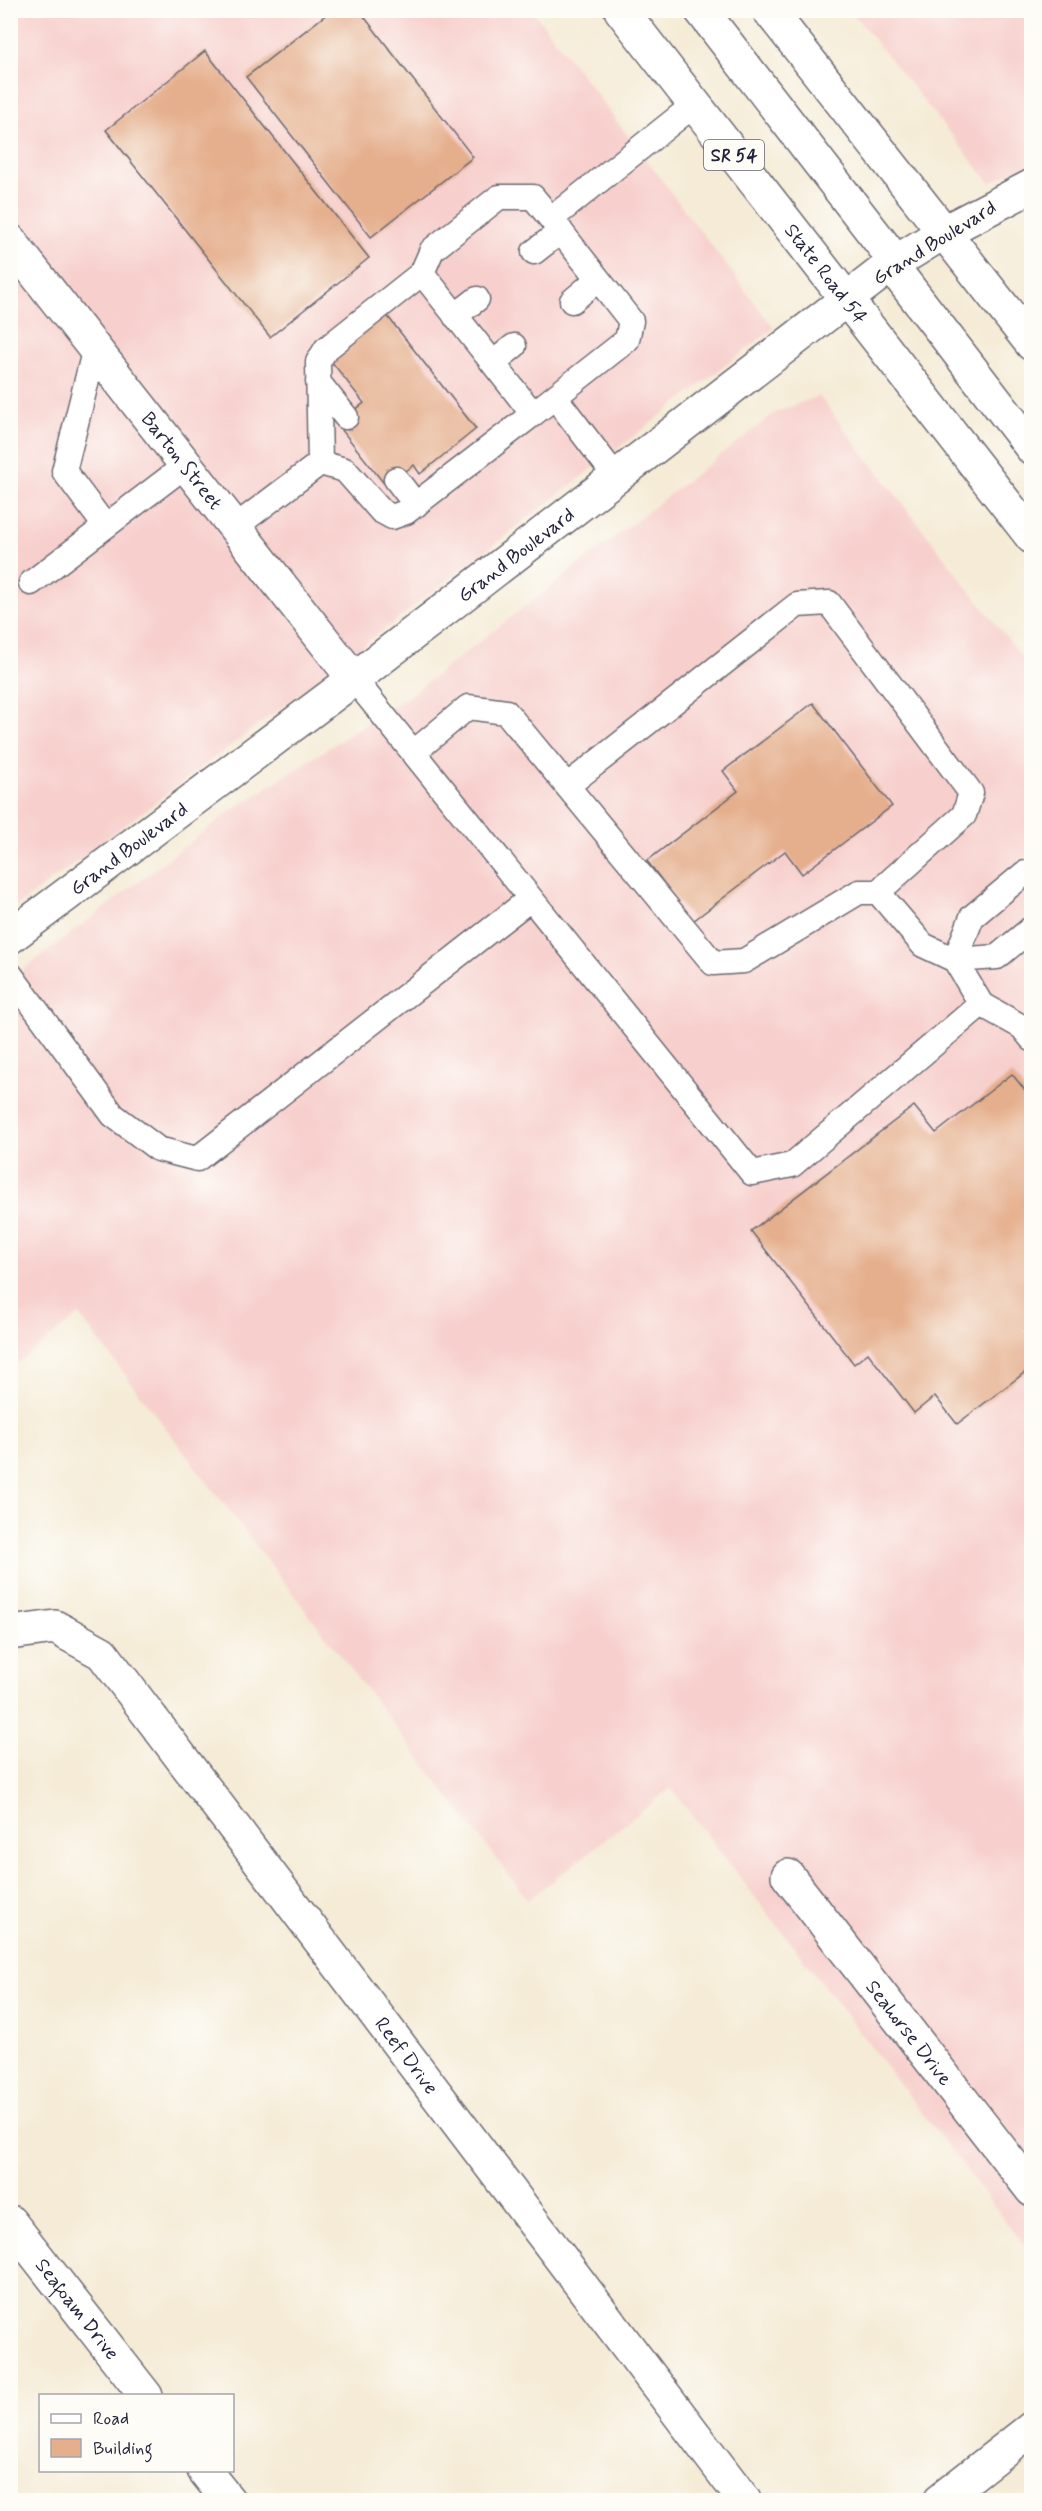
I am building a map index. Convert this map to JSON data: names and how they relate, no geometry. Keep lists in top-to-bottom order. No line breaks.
{"streets":{"main road":["SR 54","Grand Boulevard","State Road 54","Barton Street","Seahorse Drive","Reef Drive","Seafoam Drive"]},"crossings":[["Grand Boulevard","State Road 54"],["Grand Boulevard","Barton Street"]],"legend":["Road","Building"]}
